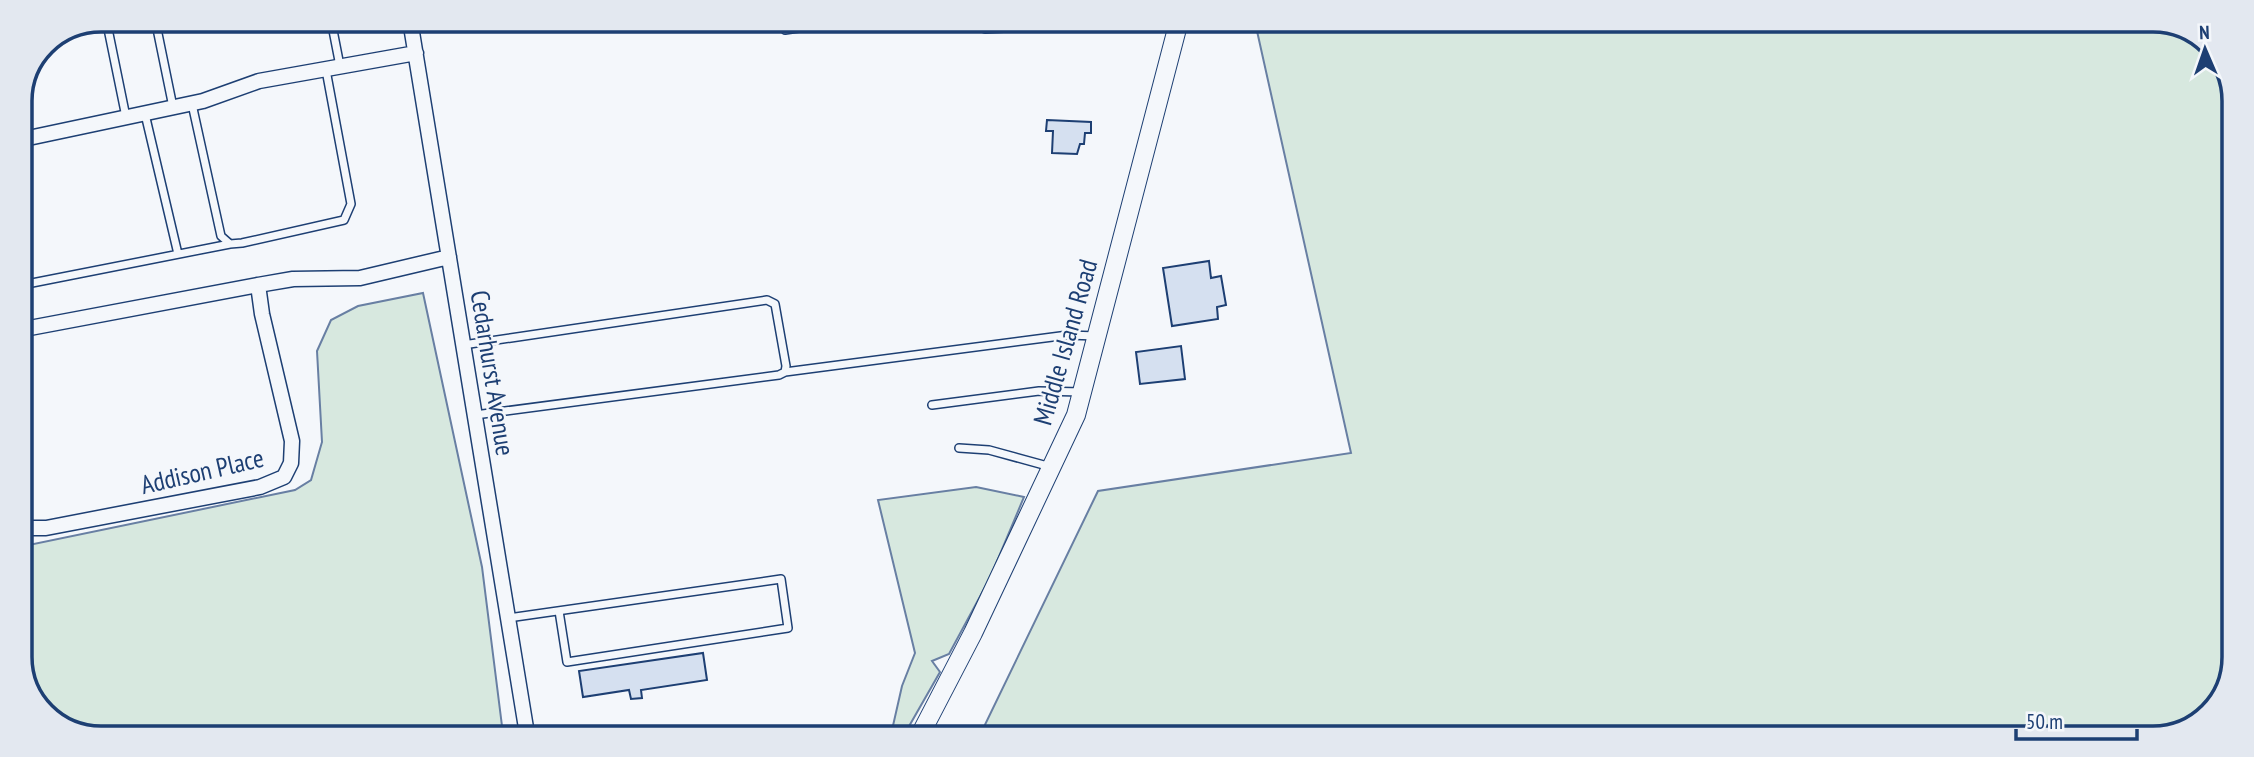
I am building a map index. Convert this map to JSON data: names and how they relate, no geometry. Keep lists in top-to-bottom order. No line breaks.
{"streets":{"street":["Middle Island Road","Cedarhurst Avenue","Addison Place"]},"scale_bar":"50 m","north":"top"}
